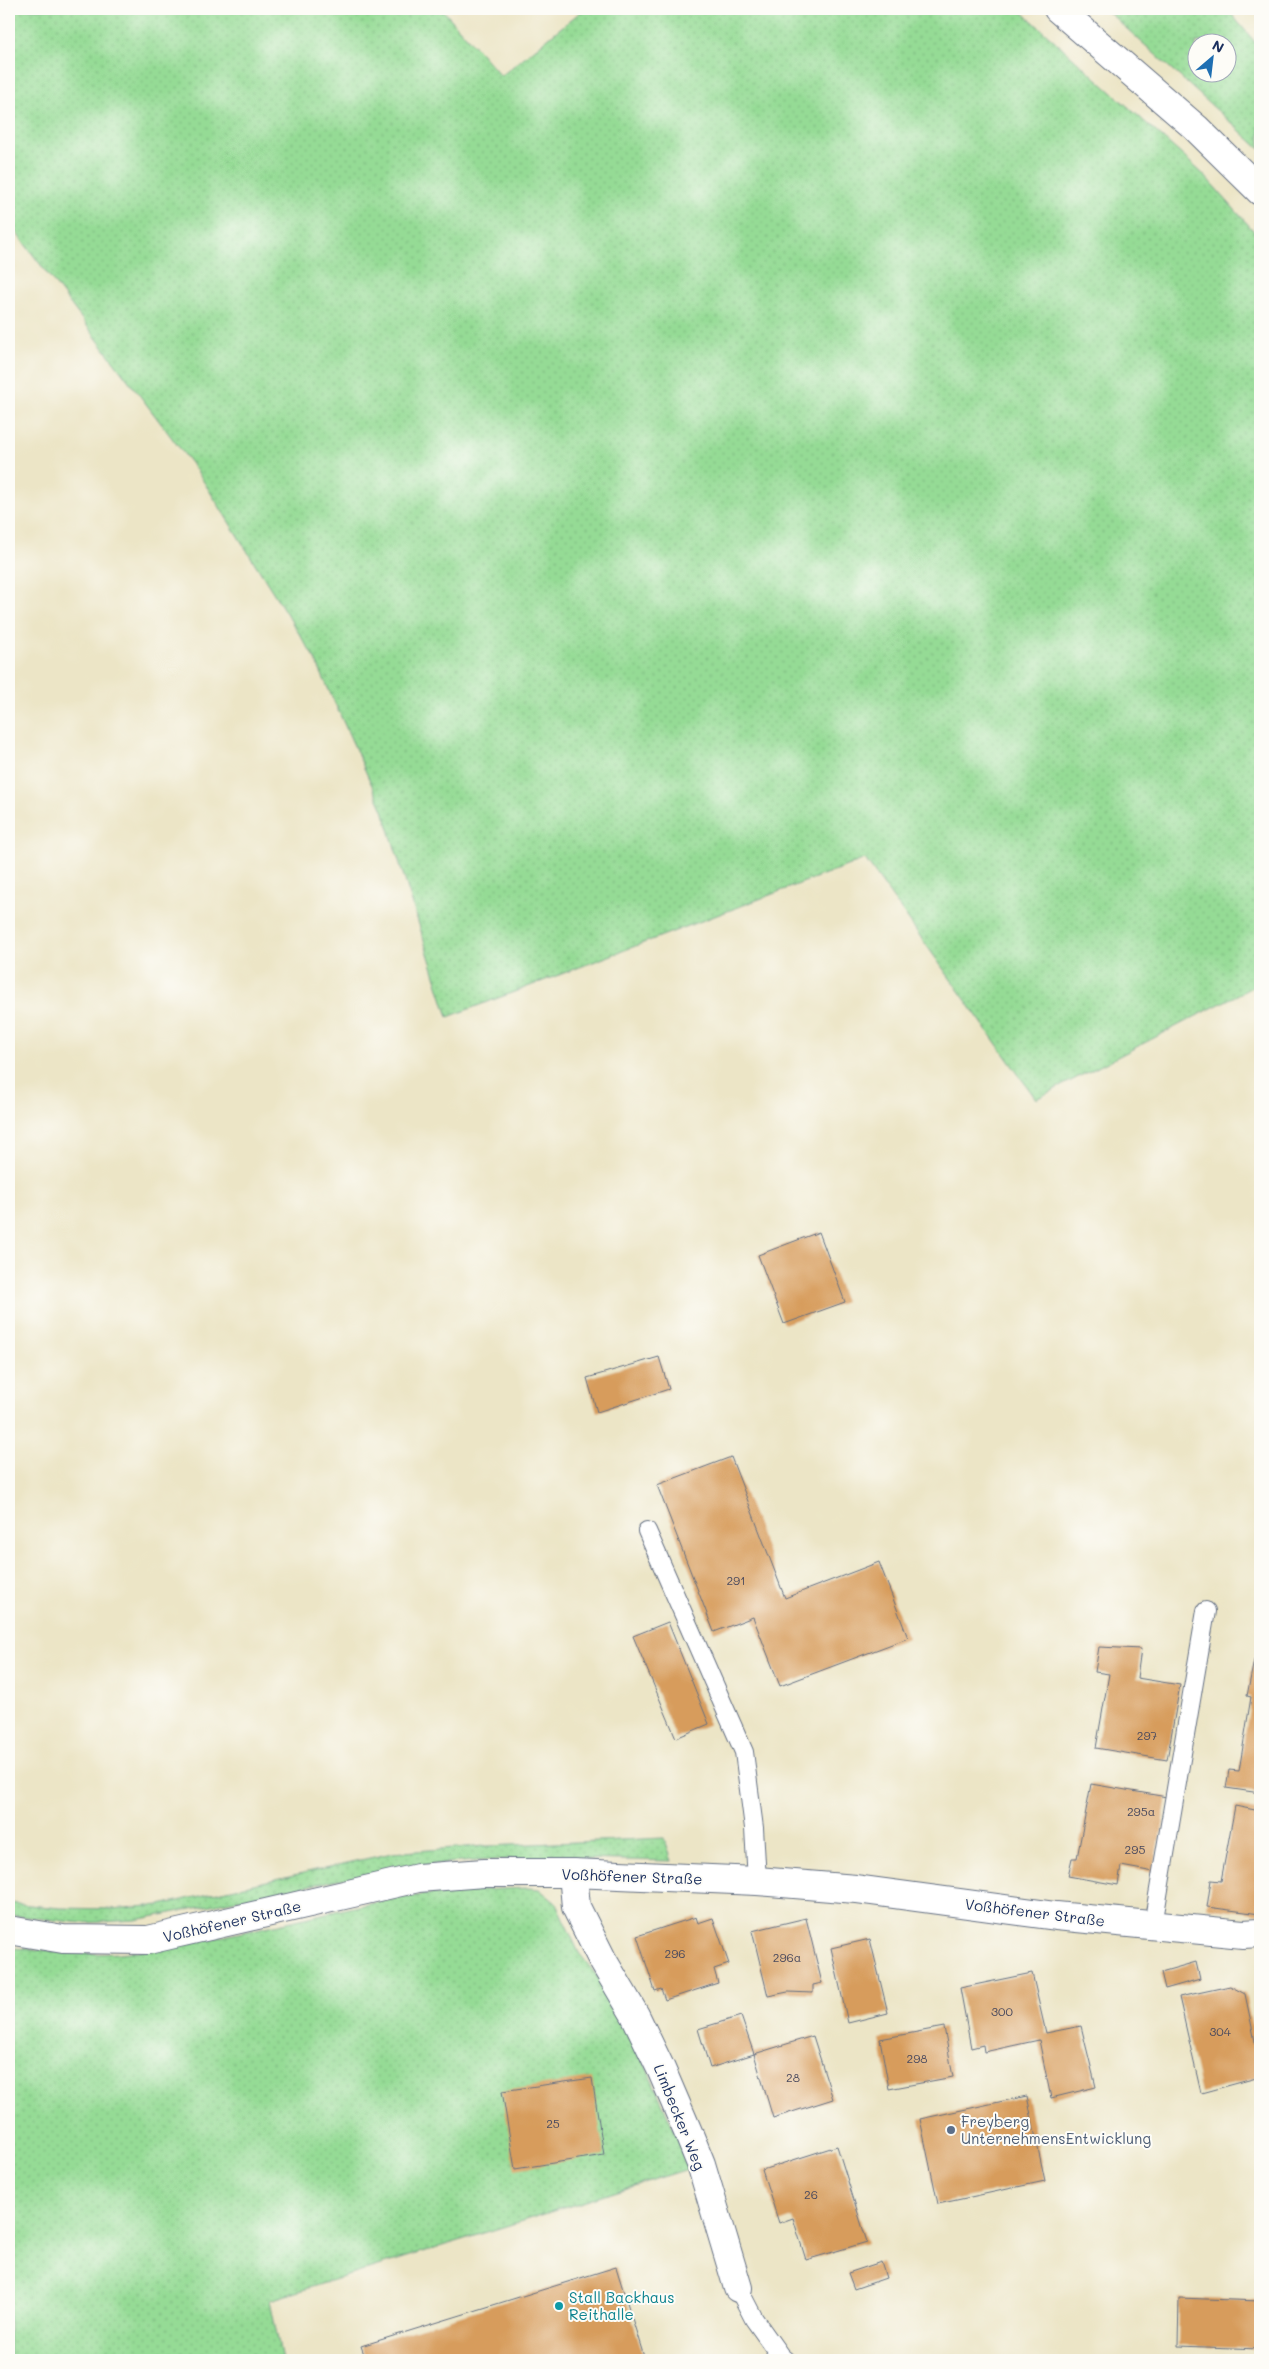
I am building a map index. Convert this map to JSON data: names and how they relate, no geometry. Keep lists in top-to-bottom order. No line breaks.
{"streets":{"street":["Voßhöfener Straße","Limbecker Weg"]},"crossings":[["Voßhöfener Straße","Limbecker Weg"]],"places":["Freyberg UnternehmensEntwicklung","Stall Backhaus Reithalle"],"house_numbers":["291","297","295a","295","296","296a","300","304","298","28","25","26"],"north":"top right"}
